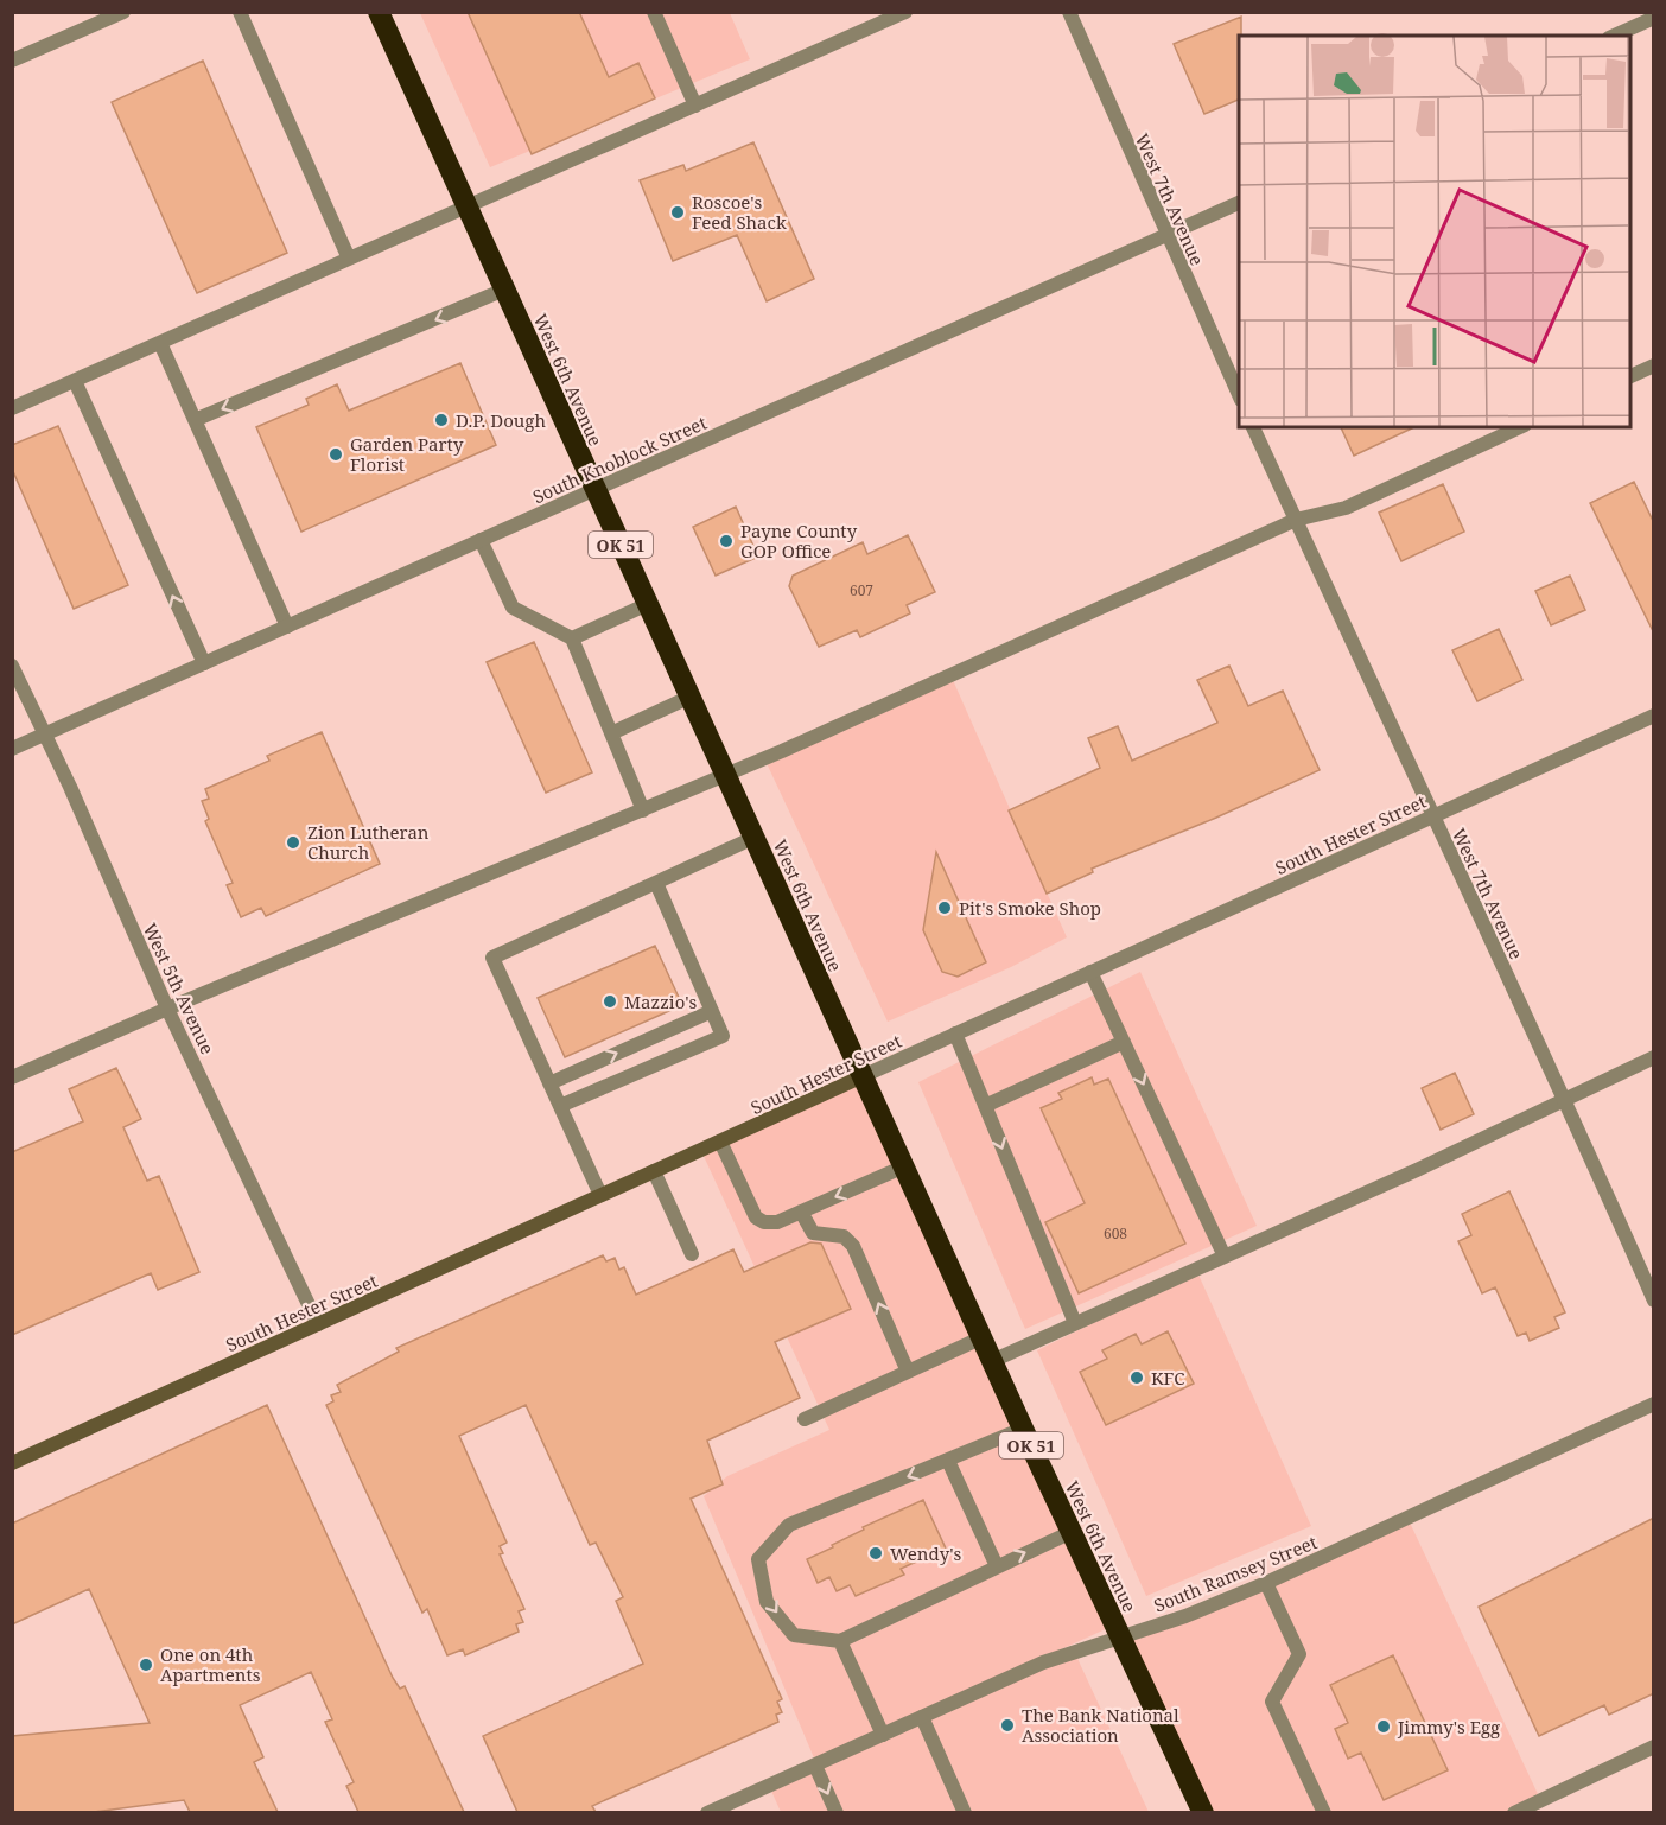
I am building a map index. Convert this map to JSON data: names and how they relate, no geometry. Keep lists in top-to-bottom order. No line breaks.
{"streets":{"highway":["West 6th Avenue","OK 51"],"street":["West 7th Avenue","South Knoblock Street","South Hester Street","West 5th Avenue","South Ramsey Street"]},"crossings":[["West 7th Avenue","South Knoblock Street"],["West 7th Avenue","South Hester Street"],["West 6th Avenue","South Knoblock Street"],["West 6th Avenue","South Hester Street"],["West 6th Avenue","South Ramsey Street"],["South Knoblock Street","West 5th Avenue"],["South Hester Street","West 5th Avenue"]],"places":["Roscoe's Feed Shack","D.P. Dough","Garden Party Florist","Payne County GOP Office","Zion Lutheran Church","Pit's Smoke Shop","Mazzio's","KFC","Wendy's","One on 4th Apartments","The Bank National Association","Jimmy's Egg"],"house_numbers":["607","608"]}
